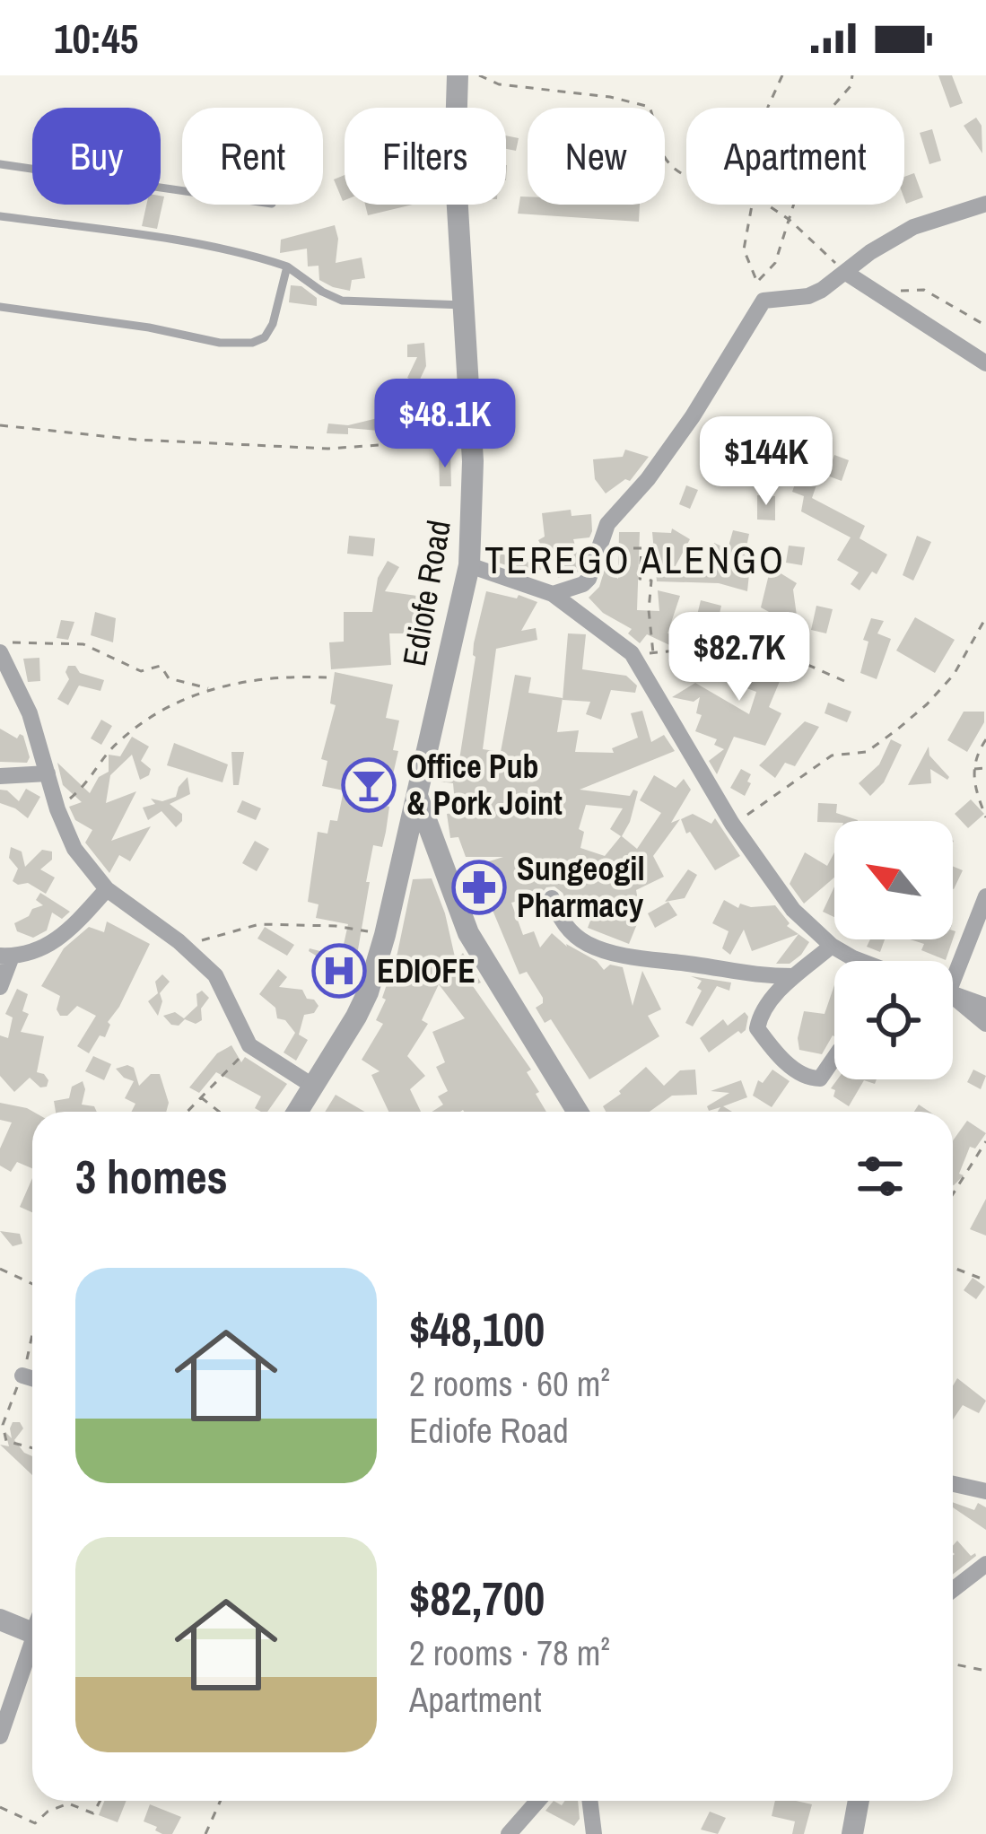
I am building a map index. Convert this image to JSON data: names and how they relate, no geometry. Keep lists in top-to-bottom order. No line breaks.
{"streets":{"street":["Ediofe Road"]},"districts":["TEREGO ALENGO"],"places":{"bar":["Office Pub & Pork Joint"],"pharmacy":["Sungeogil Pharmacy"],"hospital":["EDIOFE"]},"north":"top left","page":{"status":"10:45","chip":["Buy","Rent","Filters","New","Apartment"],"price":["$48.1K","$144K","$82.7K"],"heading":"3 homes","list":[{"name":"$48,100","note":"2 rooms · 60 m² · Ediofe Road"},{"name":"$82,700","note":"2 rooms · 78 m² · Apartment"}]}}
